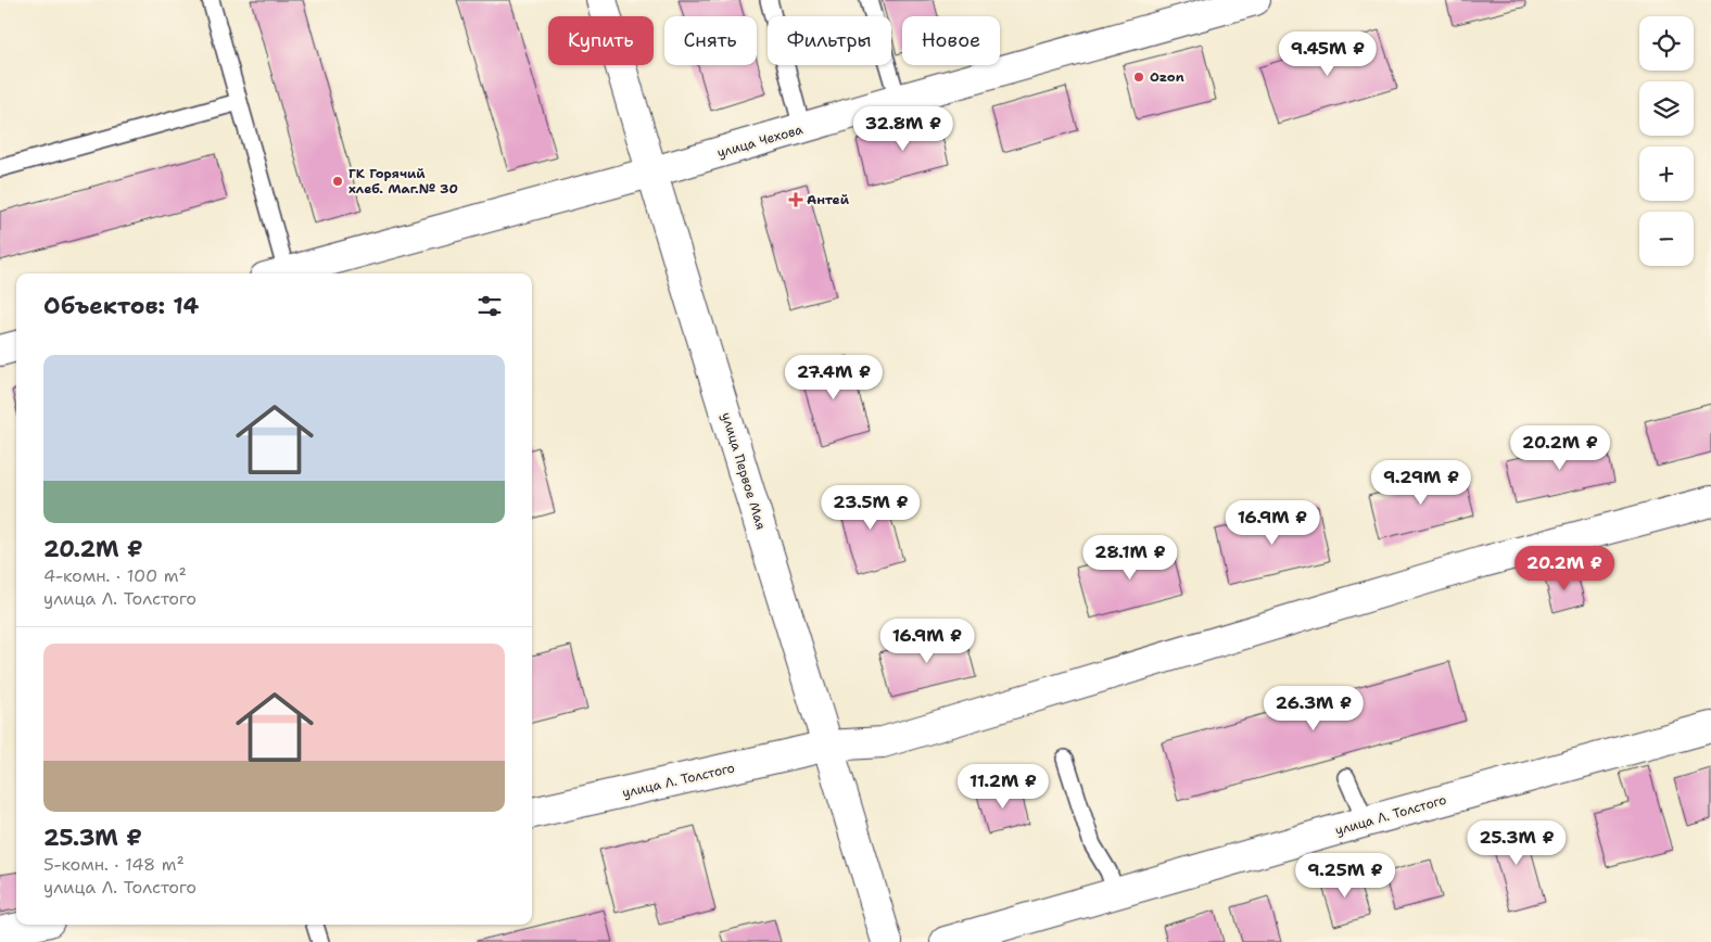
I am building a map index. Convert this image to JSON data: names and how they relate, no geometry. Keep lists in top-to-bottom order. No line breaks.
{"streets":{"street":["улица Чехова","улица Первое Мая","улица Л. Толстого"]},"crossings":[["улица Чехова","улица Первое Мая"],["улица Первое Мая","улица Л. Толстого"]],"places":{"other":["Ozon","ГК Горячий хлеб. Маг.№ 30"],"health":["Антей"]},"page":{"map_buttons":["+","−"],"chip":["Купить","Снять","Фильтры","Новое"],"price":["9.45M ₽","32.8M ₽","27.4M ₽","20.2M ₽","9.29M ₽","23.5M ₽","16.9M ₽","28.1M ₽","20.2M ₽","16.9M ₽","26.3M ₽","11.2M ₽","25.3M ₽","9.25M ₽"],"heading":"Объектов: 14","list":[{"name":"20.2M ₽","note":"4-комн. · 100 m² · улица Л. Толстого"},{"name":"25.3M ₽","note":"5-комн. · 148 m² · улица Л. Толстого"}]}}
